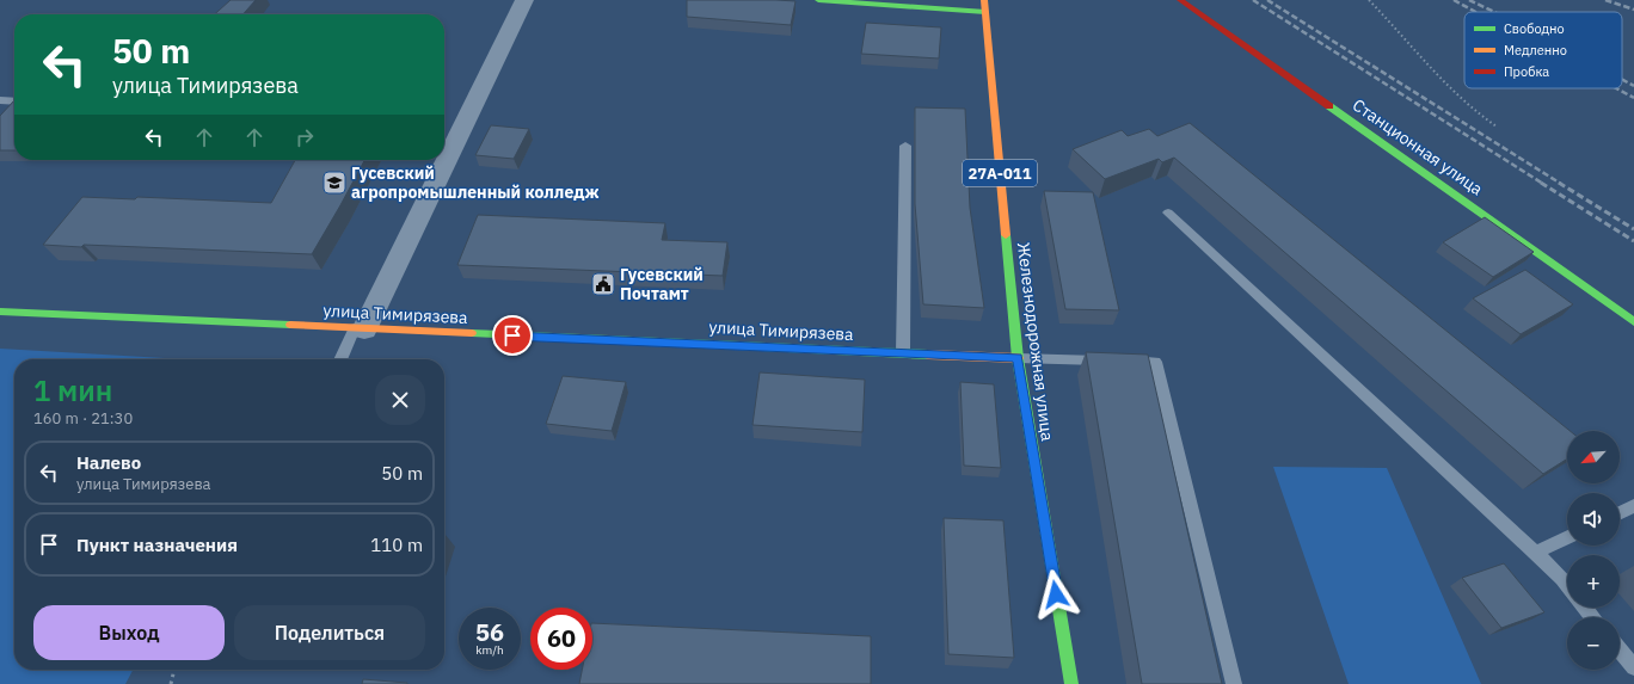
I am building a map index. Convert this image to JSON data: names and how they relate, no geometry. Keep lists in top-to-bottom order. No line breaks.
{"streets":{"street":["Станционная улица","27А-011","улица Тимирязева","Железнодорожная улица"]},"crossings":[["улица Тимирязева","Железнодорожная улица"]],"places":{"school or university":["Гусевский агропромышленный колледж"],"public building":["Гусевский Почтамт"]},"legend":["Свободно","Медленно","Пробка"],"north":"bottom left","page":{"turn":["50 m","улица Тимирязева"],"heading":["1 мин","160 m · 21:30"],"map_buttons":["+","−"],"list":[{"name":"Налево","note":"улица Тимирязева","value":"50 m"},{"name":"Пункт назначения","value":"110 m"}],"buttons":["Выход","Поделиться"],"speed":"56 km/h","limit":"60"}}
